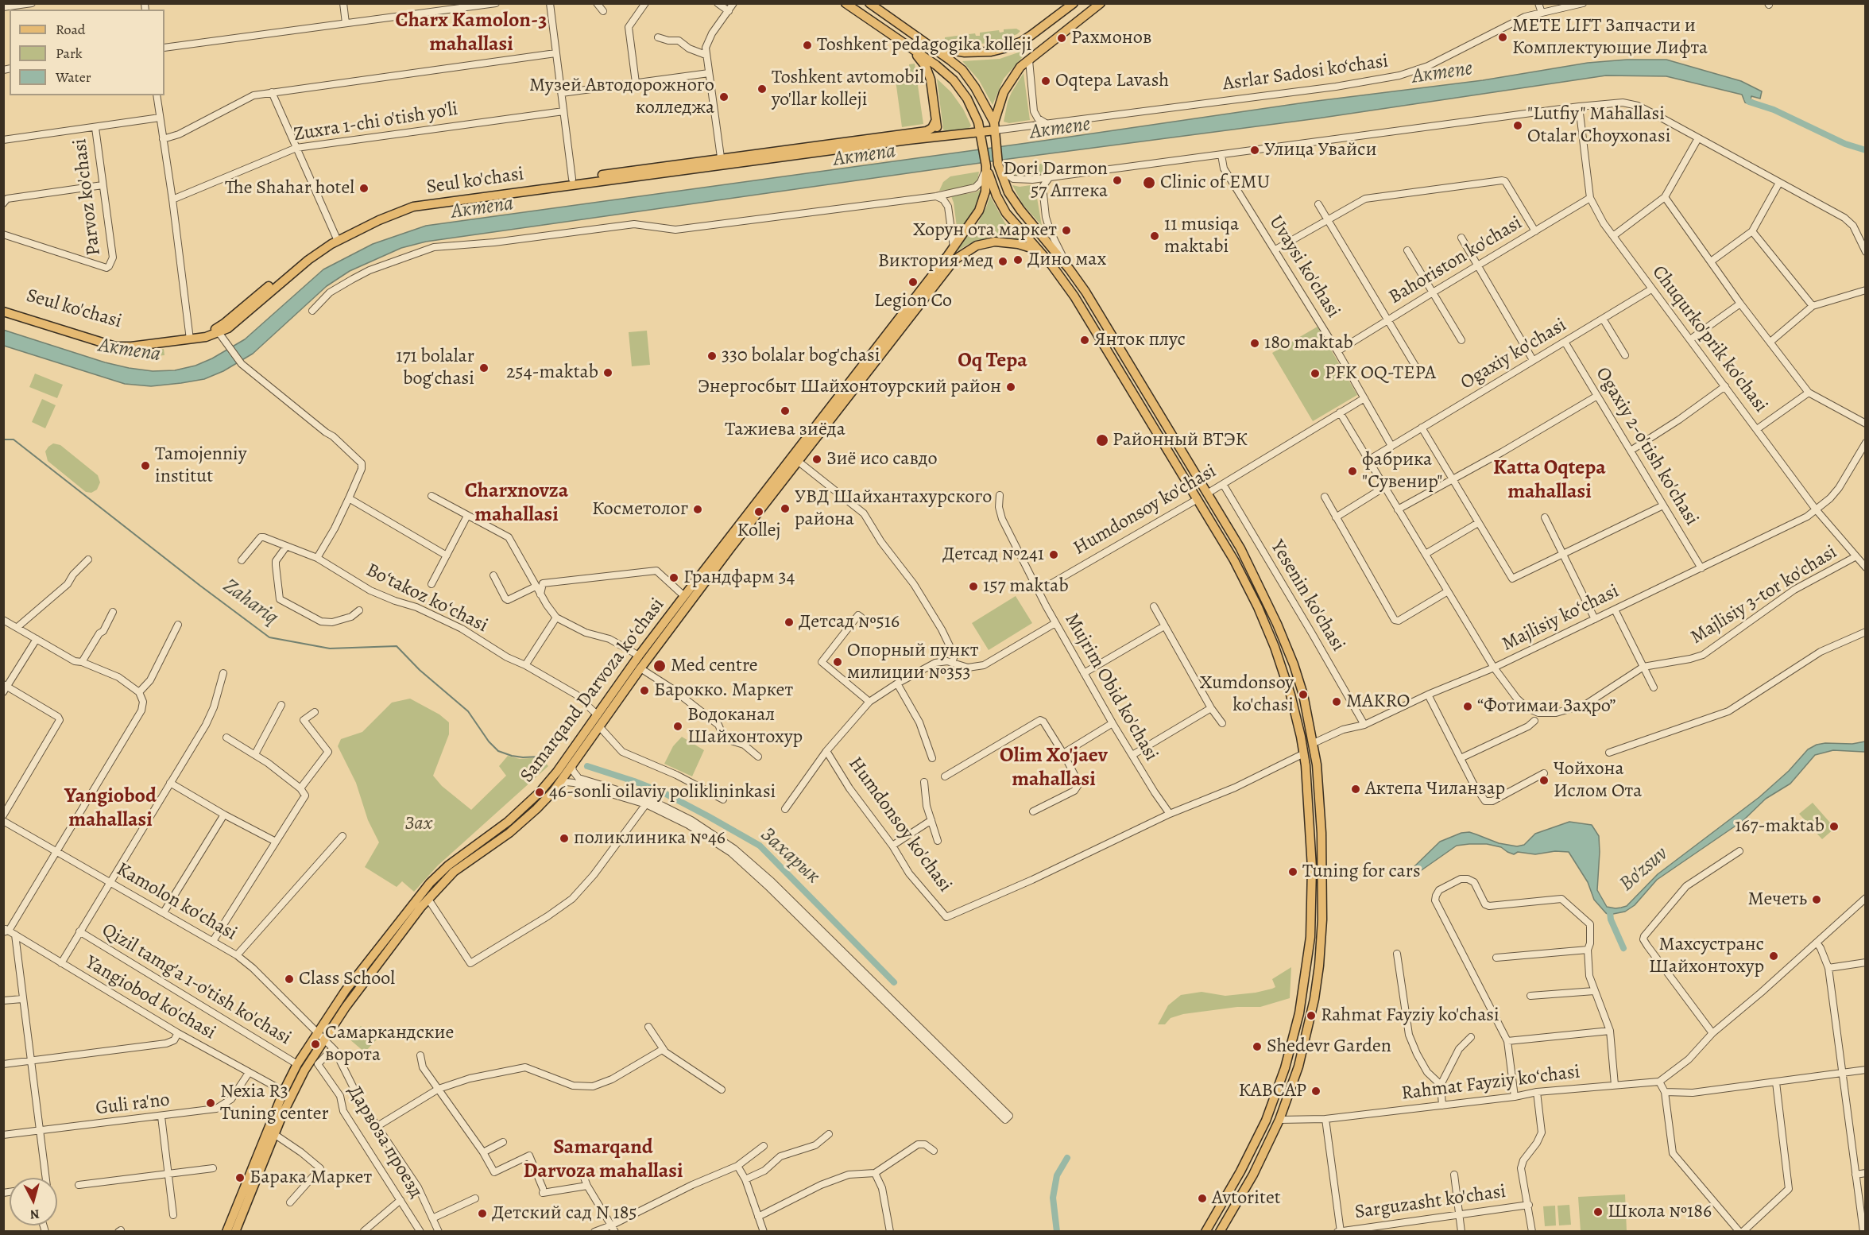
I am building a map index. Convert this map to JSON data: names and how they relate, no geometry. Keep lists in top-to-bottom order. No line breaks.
{"streets":{"main road":["Seul ko'chasi","Humdonsoy ko'chasi","Samarqand Darvoza koʻchasi"],"street":["Asrlar Sadosi ko‘chasi","Zuxra 1-chi o'tish yo'li","Parvoz ko'chasi","Bahoriston ko'chasi","Uvaysi ko'chasi","Chuqurko'prik ko'chasi","Ogaxiy ko'chasi","Ogaxiy 2-o'tish ko'chasi","Majlisiy 3-tor ko'chasi","Yesenin ko'chasi","Boʻtakoz koʻchasi","Majlisiy koʻchasi","Mujrim Obid ko'chasi","Kamolon ko'chasi","Qizil tamg'a 1-o'tish ko'chasi","Yangiobod ko'chasi","Rahmat Fayziy koʻchasi","Guli ra'no","Дарвоза проезд","Sarguzasht ko'chasi"]},"crossings":[["Asrlar Sadosi ko‘chasi","Seul ko'chasi"],["Bahoriston ko'chasi","Uvaysi ko'chasi"],["Bahoriston ko'chasi","Chuqurko'prik ko'chasi"],["Uvaysi ko'chasi","Ogaxiy ko'chasi"],["Uvaysi ko'chasi","Humdonsoy ko'chasi"],["Chuqurko'prik ko'chasi","Ogaxiy ko'chasi"],["Chuqurko'prik ko'chasi","Majlisiy 3-tor ko'chasi"],["Chuqurko'prik ko'chasi","Majlisiy koʻchasi"],["Ogaxiy ko'chasi","Ogaxiy 2-o'tish ko'chasi"],["Ogaxiy 2-o'tish ko'chasi","Majlisiy koʻchasi"],["Humdonsoy ko'chasi","Yesenin ko'chasi"],["Humdonsoy ko'chasi","Mujrim Obid ko'chasi"],["Majlisiy 3-tor ko'chasi","Majlisiy koʻchasi"],["Yesenin ko'chasi","Majlisiy koʻchasi"],["Boʻtakoz koʻchasi","Samarqand Darvoza koʻchasi"],["Samarqand Darvoza koʻchasi","Kamolon ko'chasi"],["Samarqand Darvoza koʻchasi","Qizil tamg'a 1-o'tish ko'chasi"],["Samarqand Darvoza koʻchasi","Yangiobod ko'chasi"],["Kamolon ko'chasi","Дарвоза проезд"],["Yangiobod ko'chasi","Guli ra'no"]],"districts":["Charx Kamolon-3 mahallasi","Oq Tepa","Katta Oqtepa mahallasi","Charxnovza mahallasi","Olim Xo'jaev mahallasi","Yangiobod mahallasi","Samarqand Darvoza mahallasi"],"water":["Актепе","Актепа","Zahariq","Захарык","Bo'zsuv"],"parks":["Зах"],"places":["METE LIFT Запчасти и Комплектующие Лифта","Рахмонов","Toshkent pedagogika kolleji","Oqtepa Lavash","Toshkent avtomobil yo'llar kolleji","Музей Автодорожного колледжа","\"Lutfiy\" Mahallasi Otalar Choyxonasi","Улица Увайси","Dori Darmon 57 Аптека","Clinic of EMU","The Shahar hotel","Хорун ота маркет","11 musiqa maktabi","Дино мах","Виктория мед","Legion Co","Янток плус","180 maktab","330 bolalar bog'chasi","171 bolalar bog'chasi","254-maktab","PFK OQ-TEPA","Энергосбыт Шайхонтоурский район","Тажиева зиёда","Районный ВТЭК","Зиё исо савдо","Tamojenniy institut","фабрика \"Сувенир\"","УВД Шайхантахурского района","Косметолог","Kollej","Детсад №241","Грандфарм 34","157 maktab","Детсад №516","Опорный пункт милиции №353","Med centre","Барокко. Маркет","Xumdonsoy ko'chasi","MAKRO","“Фотимаи Заҳро”","Водоканал Шайхонтохур","Чойхона Ислом Ота","Актепа Чиланзар","46-sonli oilaviy poliklininkasi","167-maktab","поликлиника №46","Tuning for cars","Мечеть","Махсустранс Шайхонтохур","Class School","Rahmat Fayziy ko'chasi","Самаркандские ворота","Shedevr Garden","КАВСАР","Nexia R3 Tuning center","Барака Маркет","Avtoritet","Школа №186","Детский сад N 185"],"legend":["Road","Park","Water"],"north":"bottom"}
